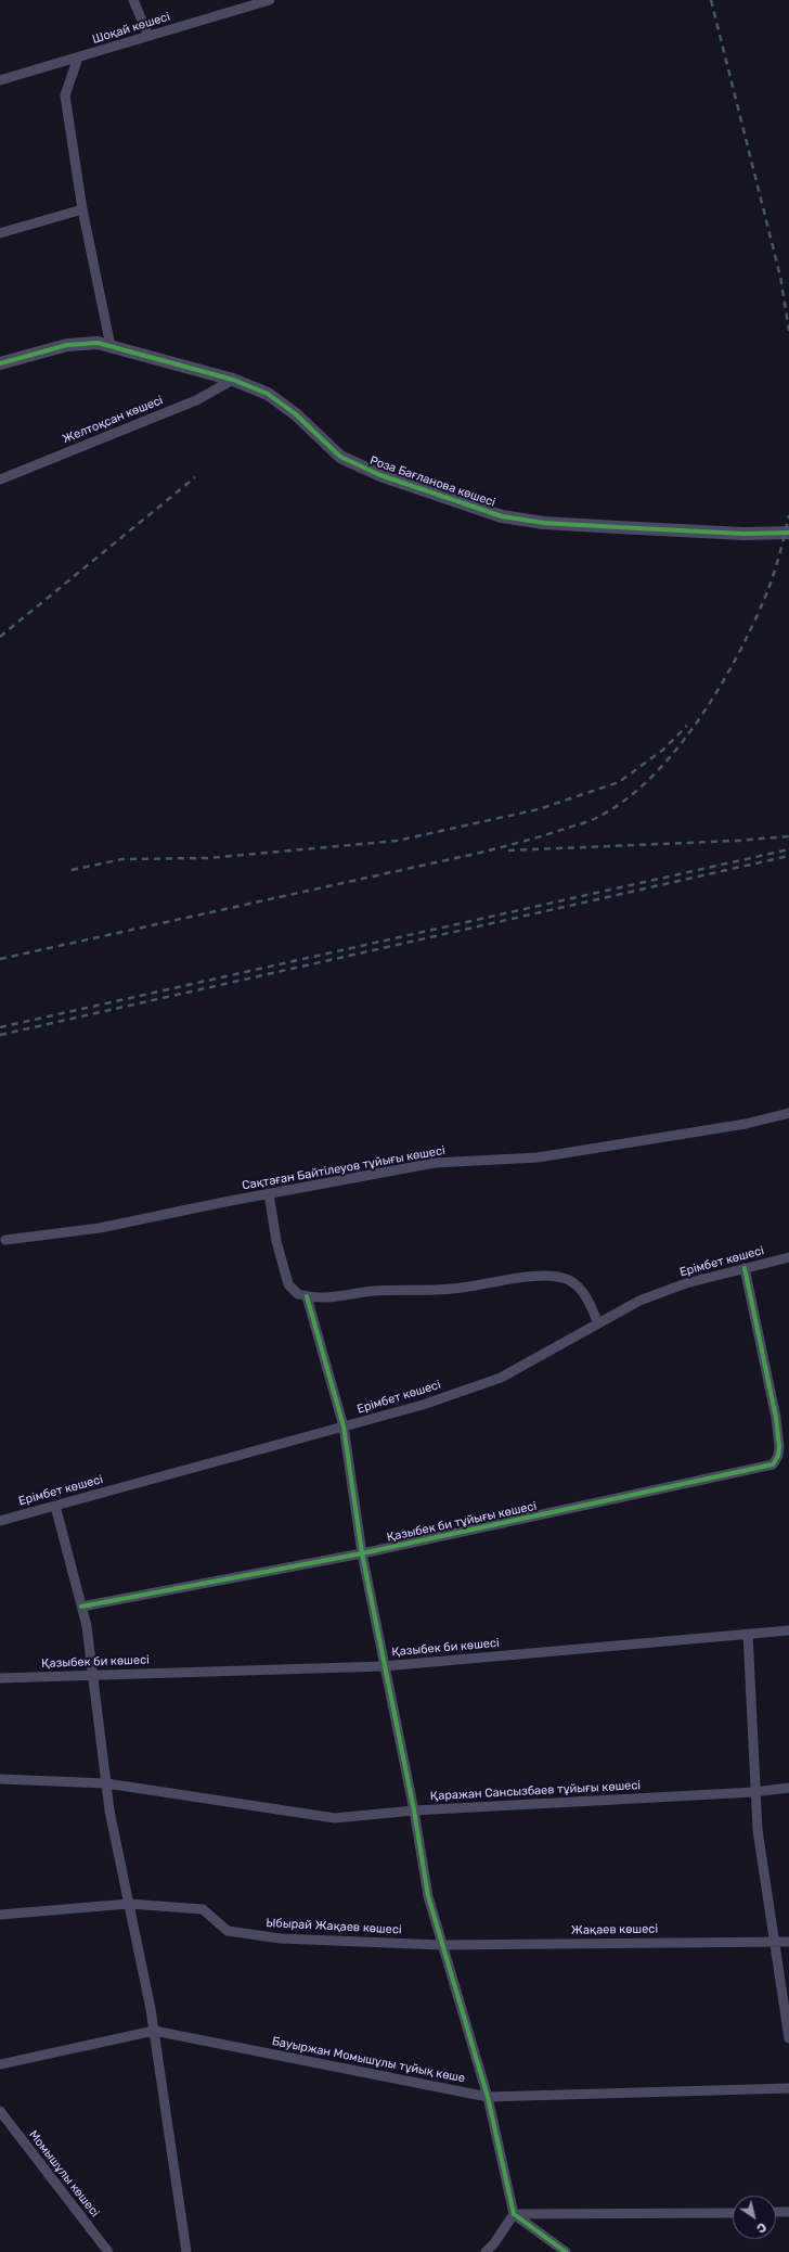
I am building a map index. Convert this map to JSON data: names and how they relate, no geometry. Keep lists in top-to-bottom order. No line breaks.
{"streets":{"street":["Шоқай көшесі","Желтоқсан көшесі","Роза Бағланова көшесі","Сақтаған Байтілеуов тұйығы көшесі","Ерімбет көшесі","Қазыбек би тұйығы көшесі","Қазыбек би көшесі","Қаражан Сансызбаев тұйығы көшесі","Ыбырай Жақаев көшесі","Жақаев көшесі","Бауыржан Момышұлы тұйық көше","Момышұлы көшесі"]},"crossings":[["Желтоқсан көшесі","Роза Бағланова көшесі"],["Ерімбет көшесі","Қазыбек би тұйығы көшесі"],["Ыбырай Жақаев көшесі","Жақаев көшесі"]],"north":"bottom right"}
